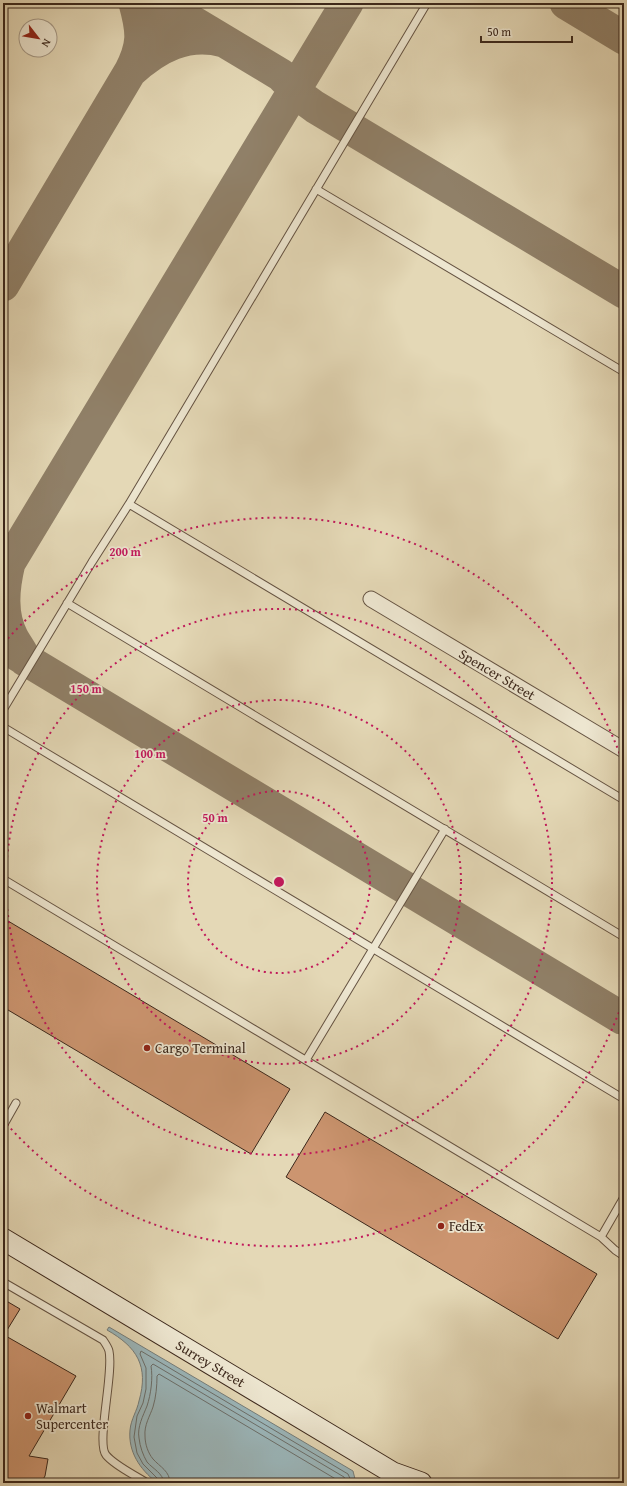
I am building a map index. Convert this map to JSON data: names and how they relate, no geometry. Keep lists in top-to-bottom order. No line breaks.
{"streets":{"street":["Spencer Street","Surrey Street"]},"places":["Cargo Terminal","FedEx","Walmart Supercenter"],"scale_bar":"50 m","north":"bottom right","rings":["200 m","150 m","100 m","50 m"]}
